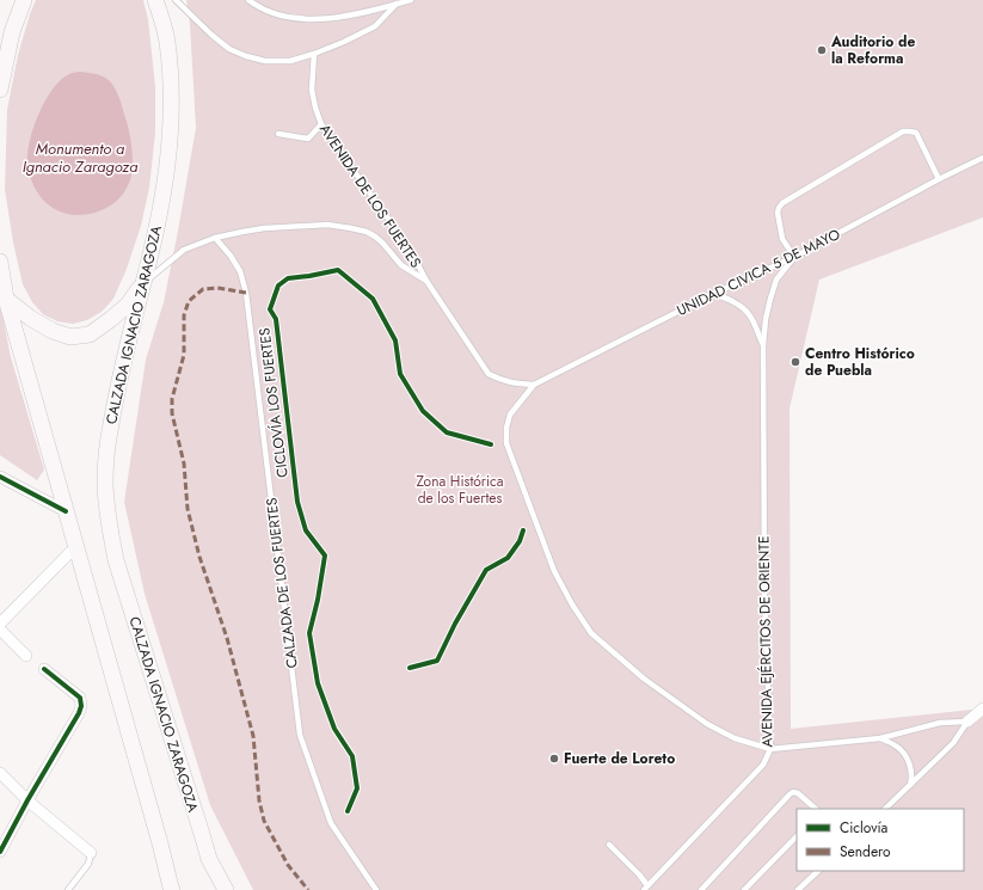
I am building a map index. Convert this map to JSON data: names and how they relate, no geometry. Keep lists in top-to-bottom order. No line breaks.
{"streets":{"main road":["CALZADA IGNACIO ZARAGOZA"],"lane":["AVENIDA DE LOS FUERTES","UNIDAD CIVICA 5 DE MAYO","CALZADA DE LOS FUERTES","AVENIDA EJÉRCITOS DE ORIENTE"],"cycle path":["CICLOVÍA LOS FUERTES"]},"crossings":[["AVENIDA DE LOS FUERTES","UNIDAD CIVICA 5 DE MAYO"],["AVENIDA DE LOS FUERTES","CALZADA DE LOS FUERTES"],["UNIDAD CIVICA 5 DE MAYO","AVENIDA EJÉRCITOS DE ORIENTE"]],"water":["Monumento a Ignacio Zaragoza"],"parks":["Zona Histórica de los Fuertes"],"places":["Auditorio de la Reforma","Centro Histórico de Puebla","Fuerte de Loreto"],"legend":["Ciclovía","Sendero"]}
